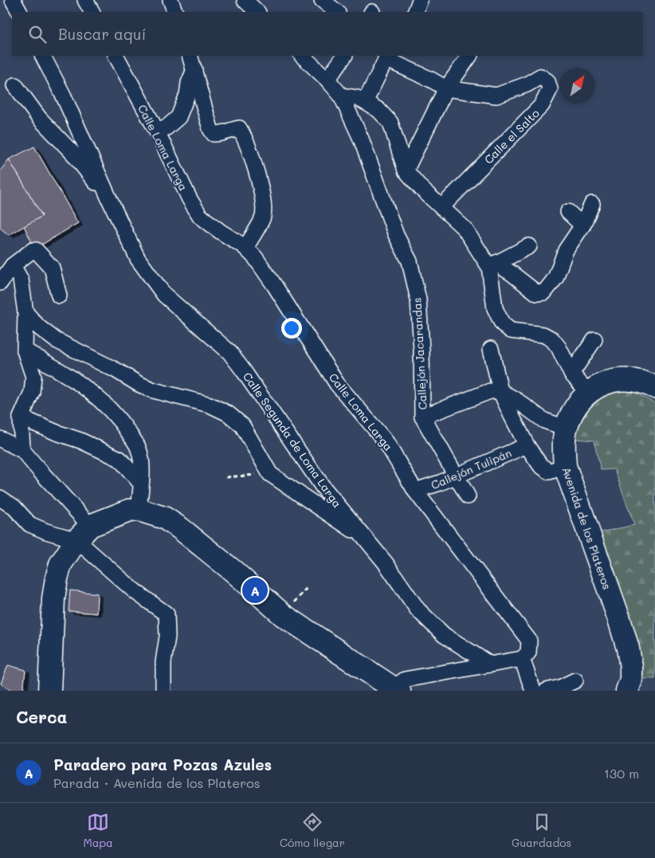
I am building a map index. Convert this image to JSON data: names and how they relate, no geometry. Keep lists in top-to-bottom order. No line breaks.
{"streets":{"main road":["Avenida de los Plateros"],"street":["Calle el Salto","Calle Loma Larga","Callejón Jacarandas","Calle Segunda de Loma Larga","Callejón Tulipán"]},"crossings":[["Calle Loma Larga","Callejón Tulipán"],["Callejón Jacarandas","Callejón Tulipán"]],"north":"top right","page":{"search":"Buscar aquí","pins":"A","heading":"Cerca","list":[{"mark":"A","name":"Paradero para Pozas Azules","note":"Parada · Avenida de los Plateros","value":"130 m"}],"nav":["Mapa","Cómo llegar","Guardados"]}}
